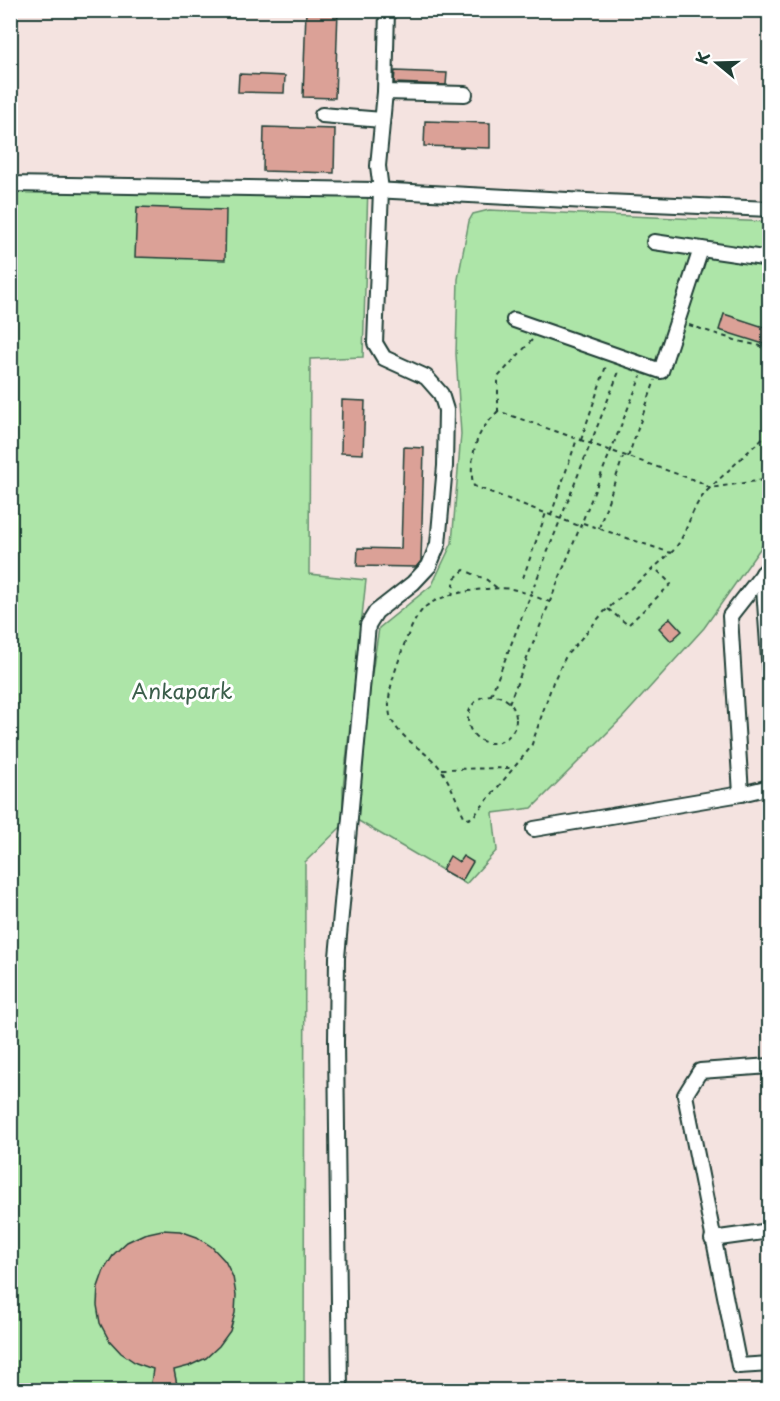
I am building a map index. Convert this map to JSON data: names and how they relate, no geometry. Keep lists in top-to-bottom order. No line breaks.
{"parks":["Ankapark"],"north":"left"}
